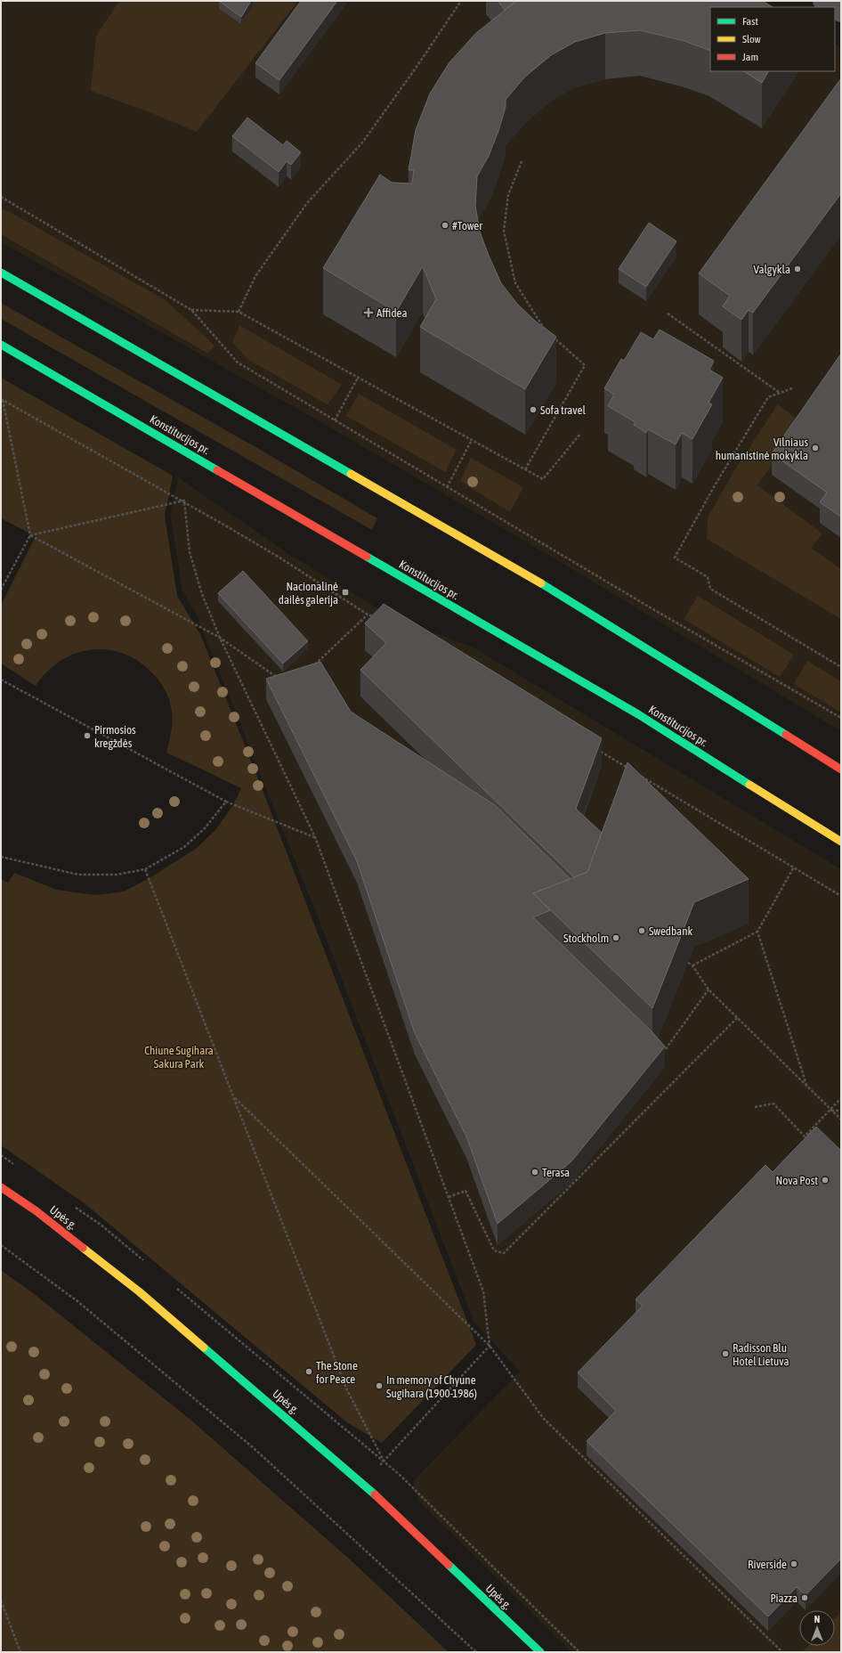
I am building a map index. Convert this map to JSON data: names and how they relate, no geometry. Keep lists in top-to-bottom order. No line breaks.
{"streets":{"main road":["Konstitucijos pr.","Upės g."]},"parks":["Chiune Sugihara Sakura Park"],"places":{"other":["#Tower","Valgykla","Sofa travel","Vilniaus humanistinė mokykla","Pirmosios kregždės","Swedbank","Stockholm","Terasa","Nova Post","Radisson Blu Hotel Lietuva","The Stone for Peace","In memory of Chyune Sugihara (1900-1986)","Riverside","Piazza"],"health":["Affidea"],"transit":["Nacionalinė dailės galerija"]},"legend":["Fast","Slow","Jam"],"north":"top"}
